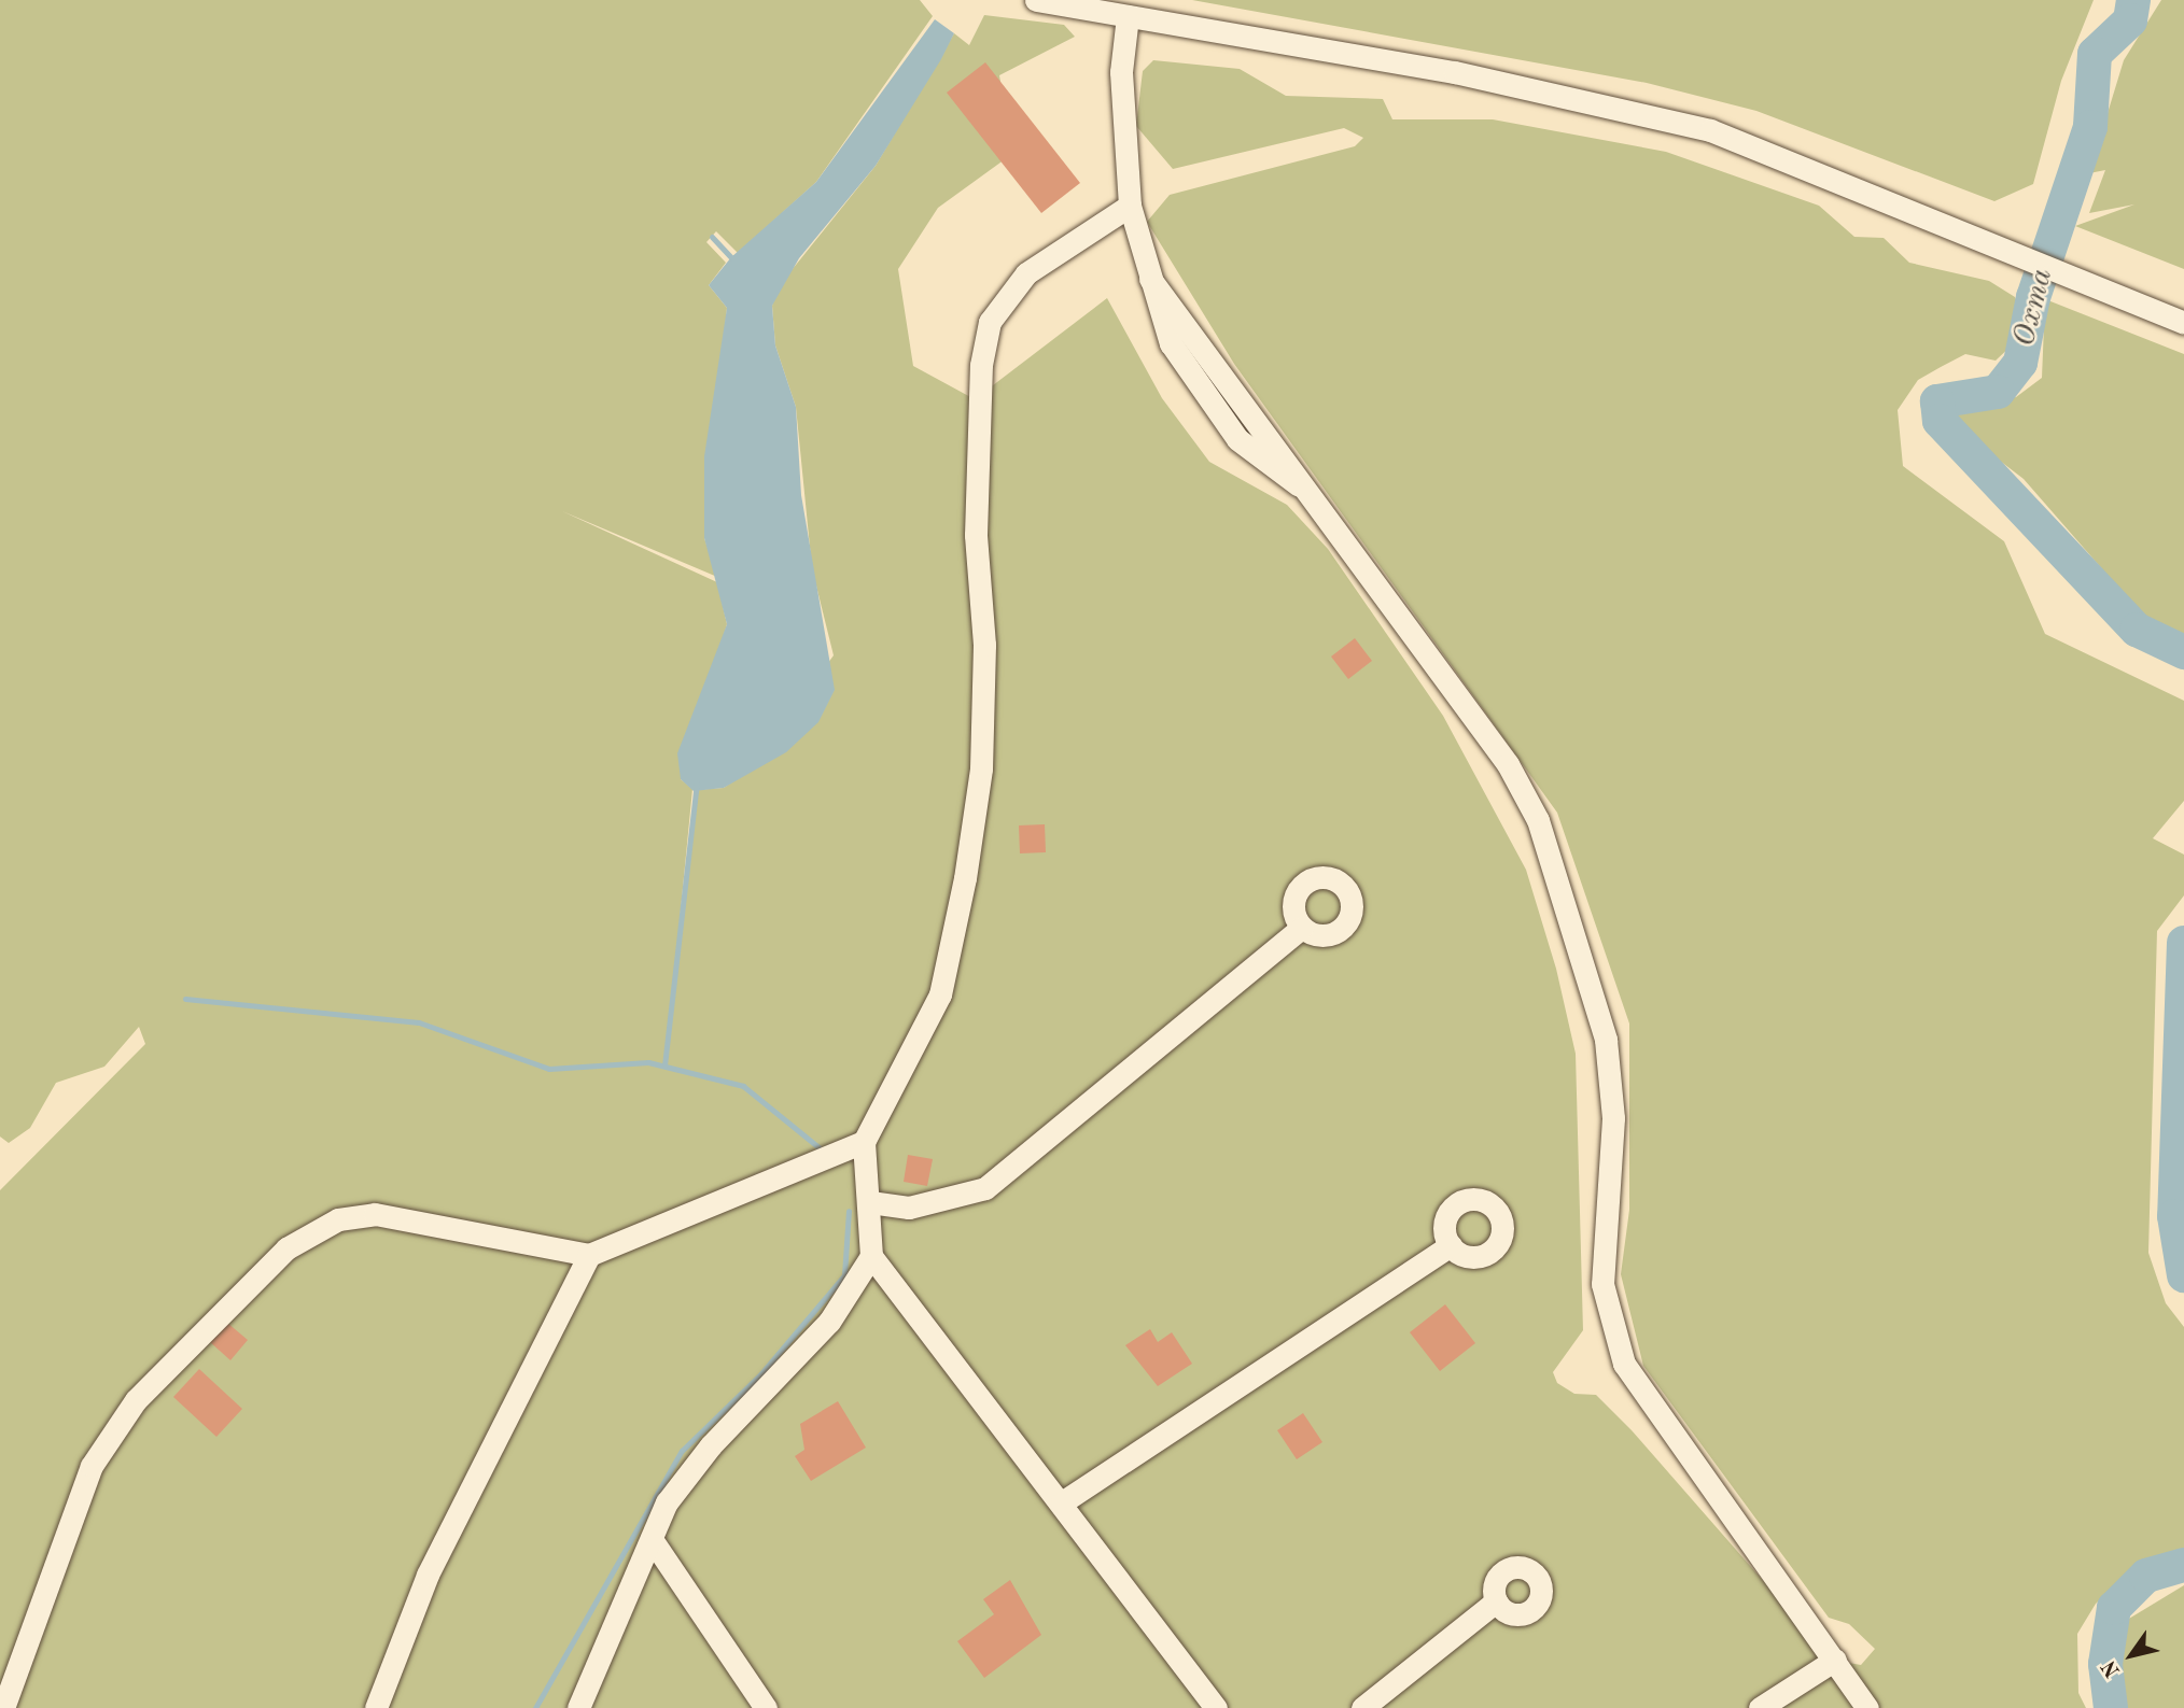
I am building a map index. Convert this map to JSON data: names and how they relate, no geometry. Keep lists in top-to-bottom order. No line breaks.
{"water":["Охта"],"north":"bottom left"}
